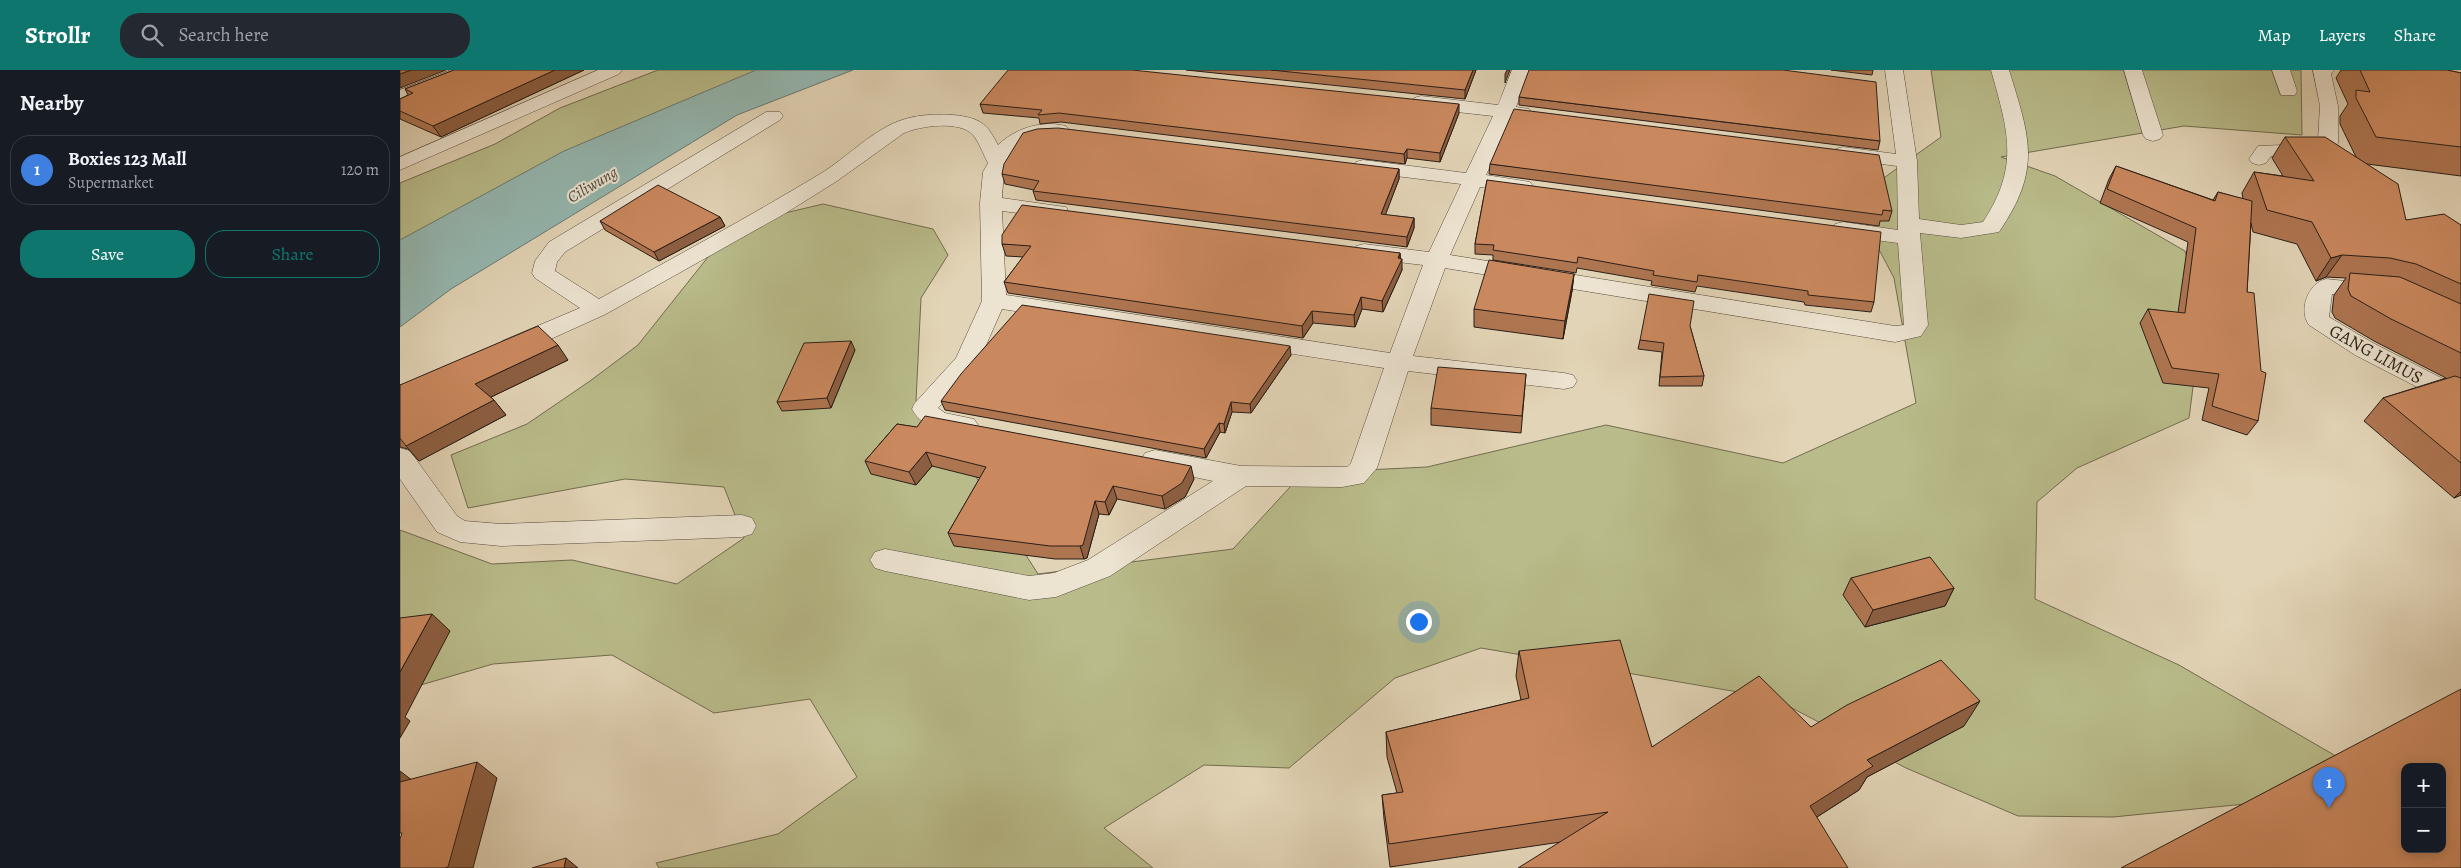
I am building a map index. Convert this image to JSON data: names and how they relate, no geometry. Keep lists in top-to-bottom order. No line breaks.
{"streets":{"street":["GANG LIMUS"]},"water":["Ciliwung"],"page":{"header":"Strollr","search":"Search here","nav":["Map","Layers","Share"],"heading":"Nearby","list":[{"mark":"1","name":"Boxies 123 Mall","note":"Supermarket","value":"120 m"}],"buttons":["Save","Share"],"map_buttons":["+","−"],"pins":"1"}}
